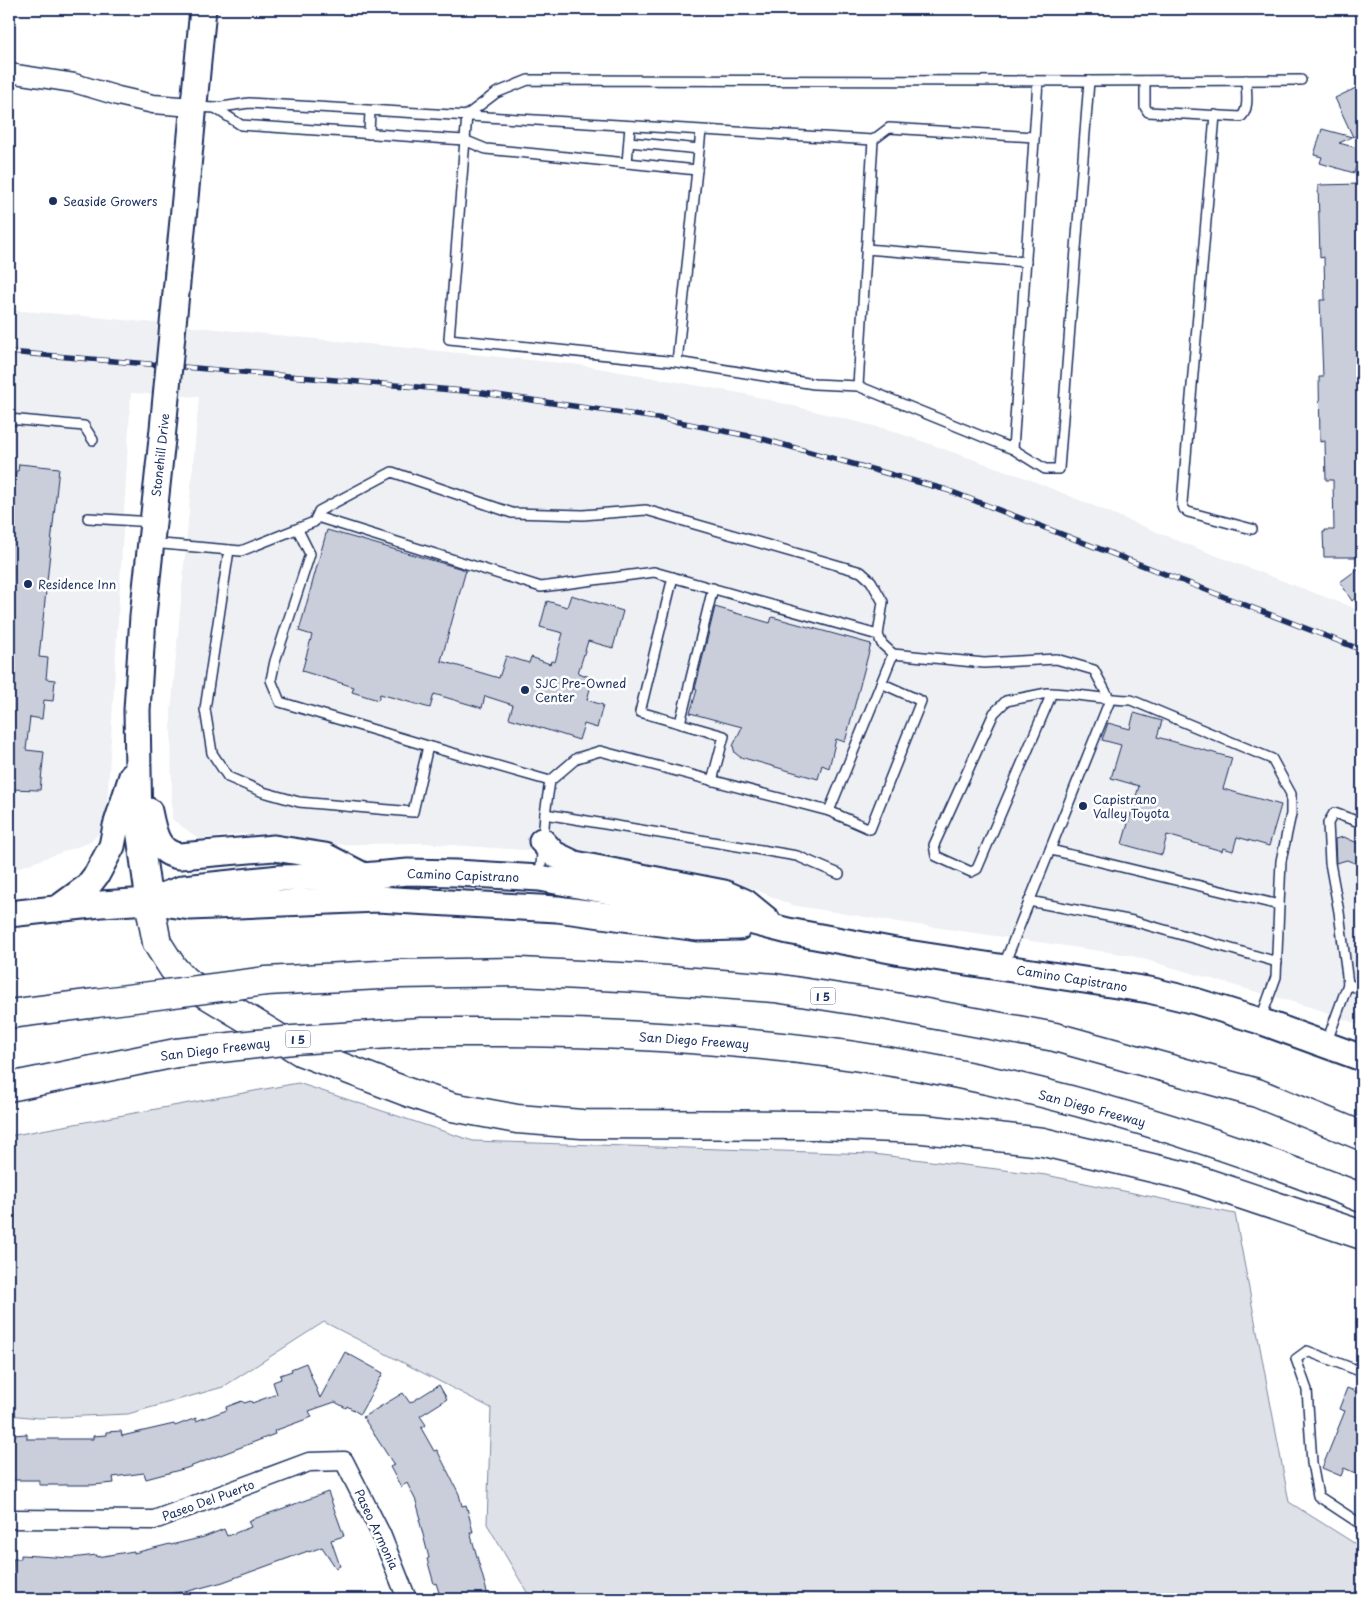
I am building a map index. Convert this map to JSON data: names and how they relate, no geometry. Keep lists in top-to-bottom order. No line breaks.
{"streets":{"highway":["I 5","San Diego Freeway"],"main road":["Stonehill Drive","Camino Capistrano"],"street":["Paseo Del Puerto","Paseo Armonia"]},"crossings":[["Stonehill Drive","Camino Capistrano"],["Paseo Del Puerto","Paseo Armonia"]],"places":["Seaside Growers","Residence Inn","SJC Pre-Owned Center","Capistrano Valley Toyota"]}
